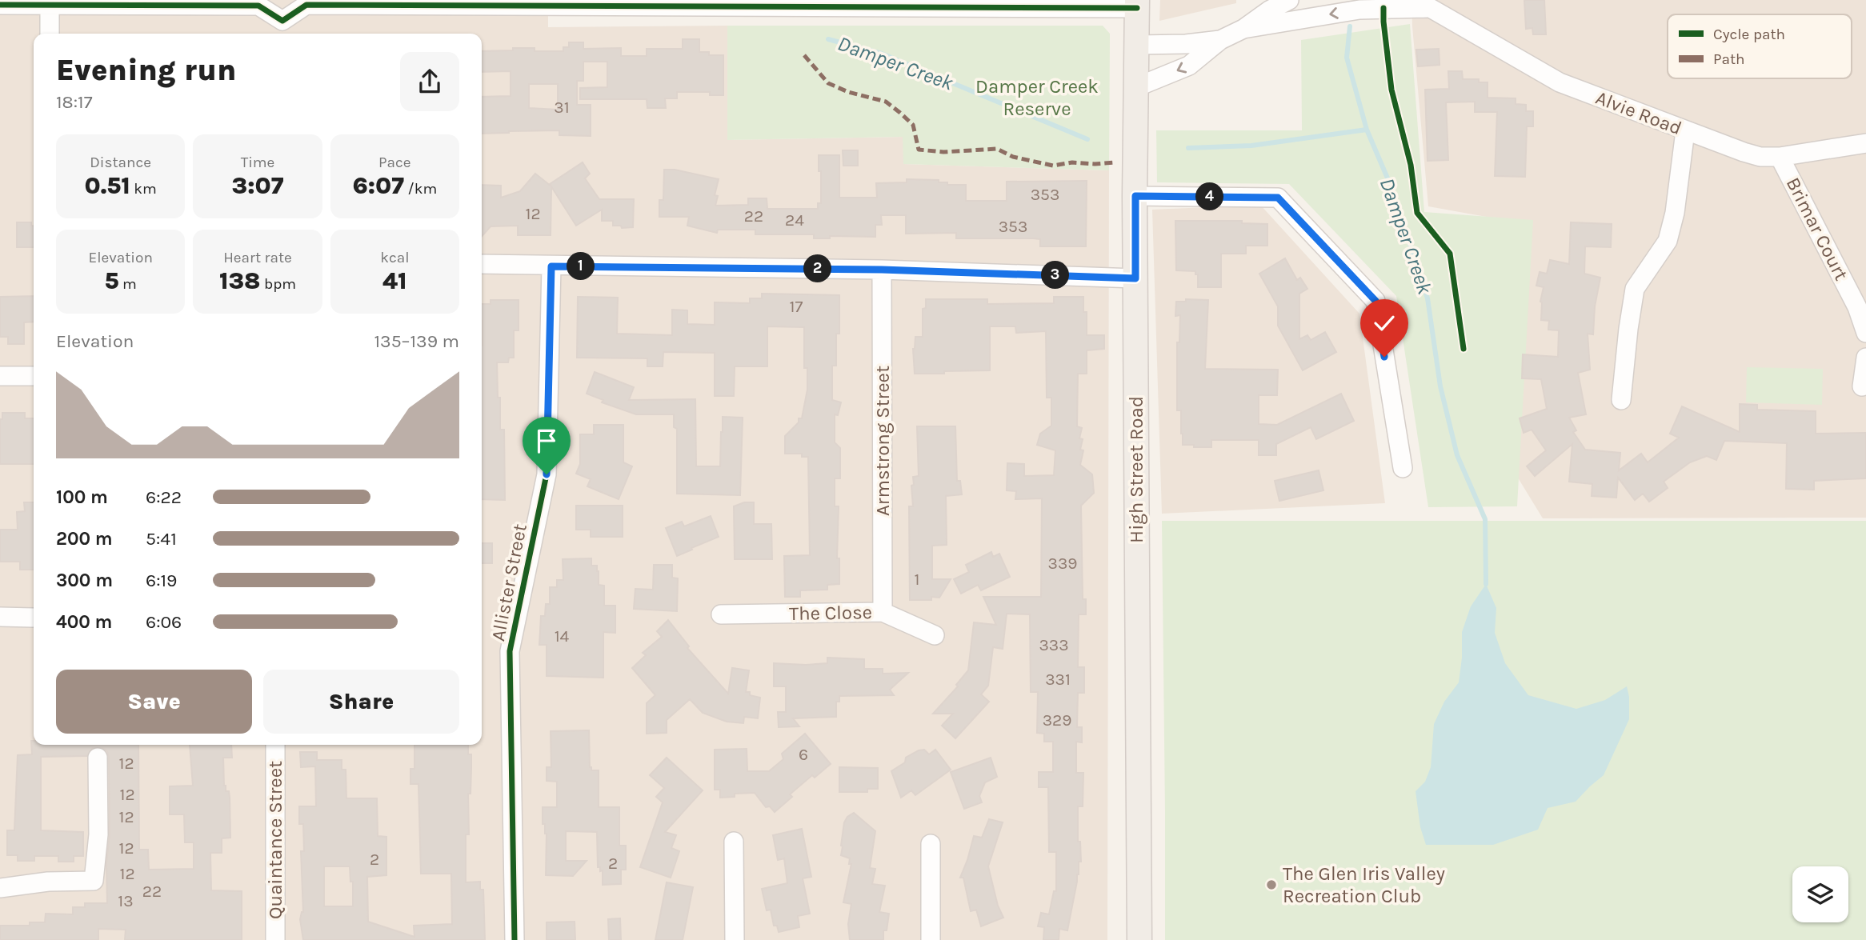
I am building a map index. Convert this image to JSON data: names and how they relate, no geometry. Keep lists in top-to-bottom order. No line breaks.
{"streets":{"main road":["High Street Road"],"street":["Alvie Road","Brimar Court","Armstrong Street","Allister Street","The Close","Quaintance Street"]},"crossings":[["Alvie Road","Brimar Court"],["Alvie Road","High Street Road"],["Armstrong Street","The Close"]],"water":["Damper Creek"],"parks":["Damper Creek Reserve"],"places":["The Glen Iris Valley Recreation Club"],"house_numbers":["31","353","12","22","24","353","17","339","1","14","333","331","329","6","12","12","12","12","2","2","12","22","13"],"legend":["Cycle path","Path"],"page":{"heading":["Evening run","18:17"],"stats":[["Distance","0.51 km"],["Time","3:07"],["Pace","6:07 /km"],["Elevation","5 m"],["Heart rate","138 bpm"],["kcal","41"]],"pins":["4","1","2","3"],"chart":["Elevation","135–139 m"],"list":[{"name":"100 m","note":"6:22"},{"name":"200 m","note":"5:41"},{"name":"300 m","note":"6:19"},{"name":"400 m","note":"6:06"}],"buttons":["Save","Share"]}}
